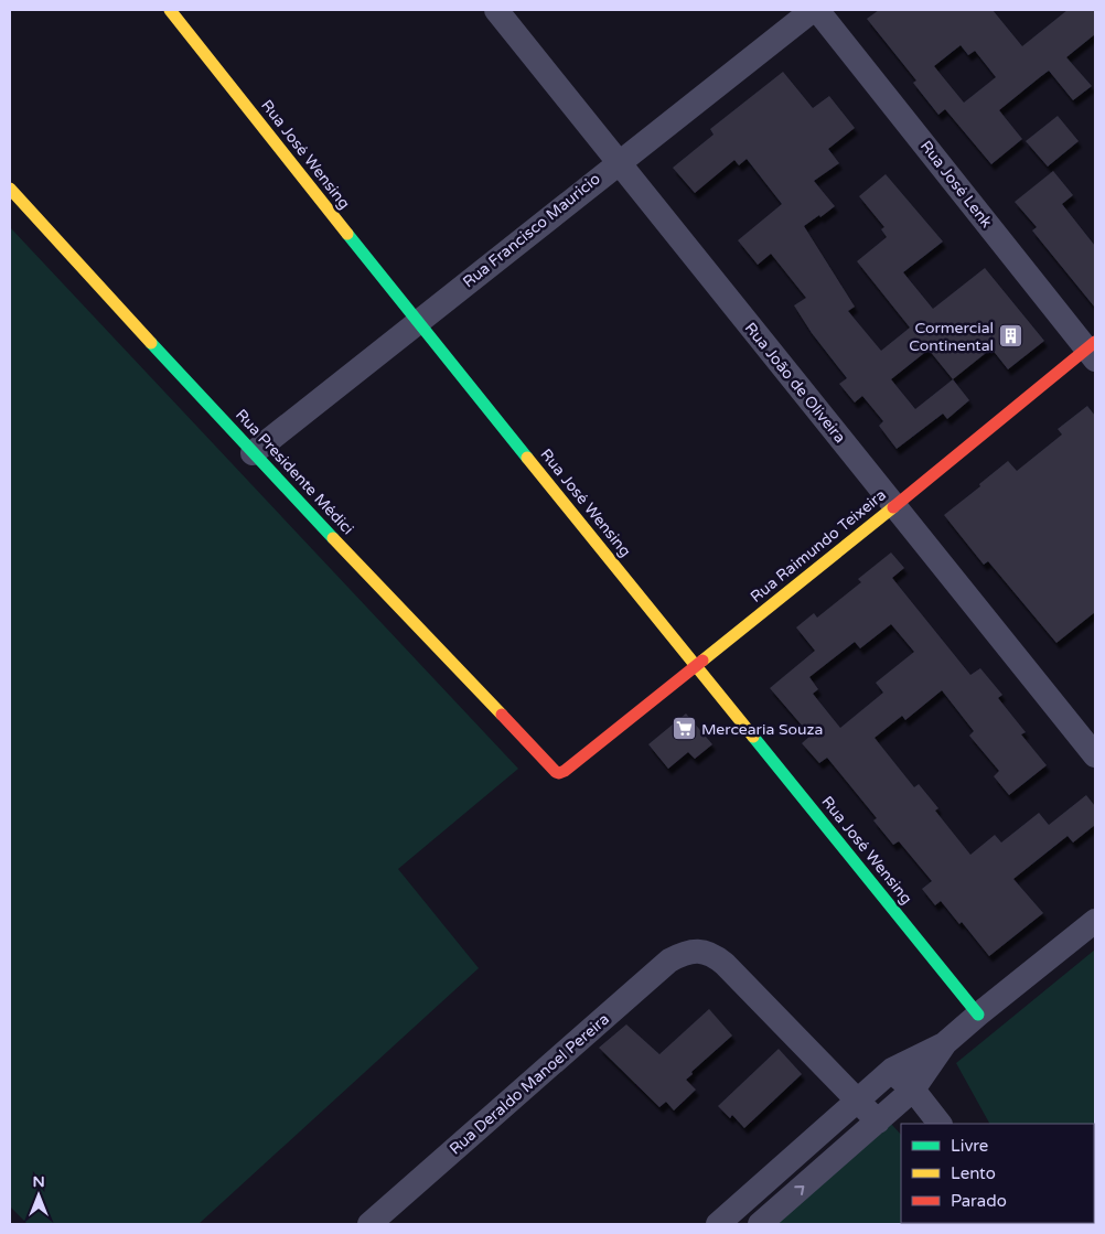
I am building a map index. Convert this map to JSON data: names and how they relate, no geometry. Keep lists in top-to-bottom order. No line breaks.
{"streets":{"street":["Rua José Wensing","Rua José Lenk","Rua Francisco Mauricio","Rua João de Oliveira","Rua Presidente Médici","Rua Raimundo Teixeira","Rua Deraldo Manoel Pereira"]},"crossings":[["Rua José Wensing","Rua Francisco Mauricio"],["Rua José Wensing","Rua Raimundo Teixeira"],["Rua José Lenk","Rua Raimundo Teixeira"],["Rua Francisco Mauricio","Rua João de Oliveira"],["Rua Francisco Mauricio","Rua Presidente Médici"],["Rua João de Oliveira","Rua Raimundo Teixeira"],["Rua Presidente Médici","Rua Raimundo Teixeira"]],"places":{"building":["Cormercial Continental"],"supermarket":["Mercearia Souza"]},"legend":["Livre","Lento","Parado"],"north":"top"}
